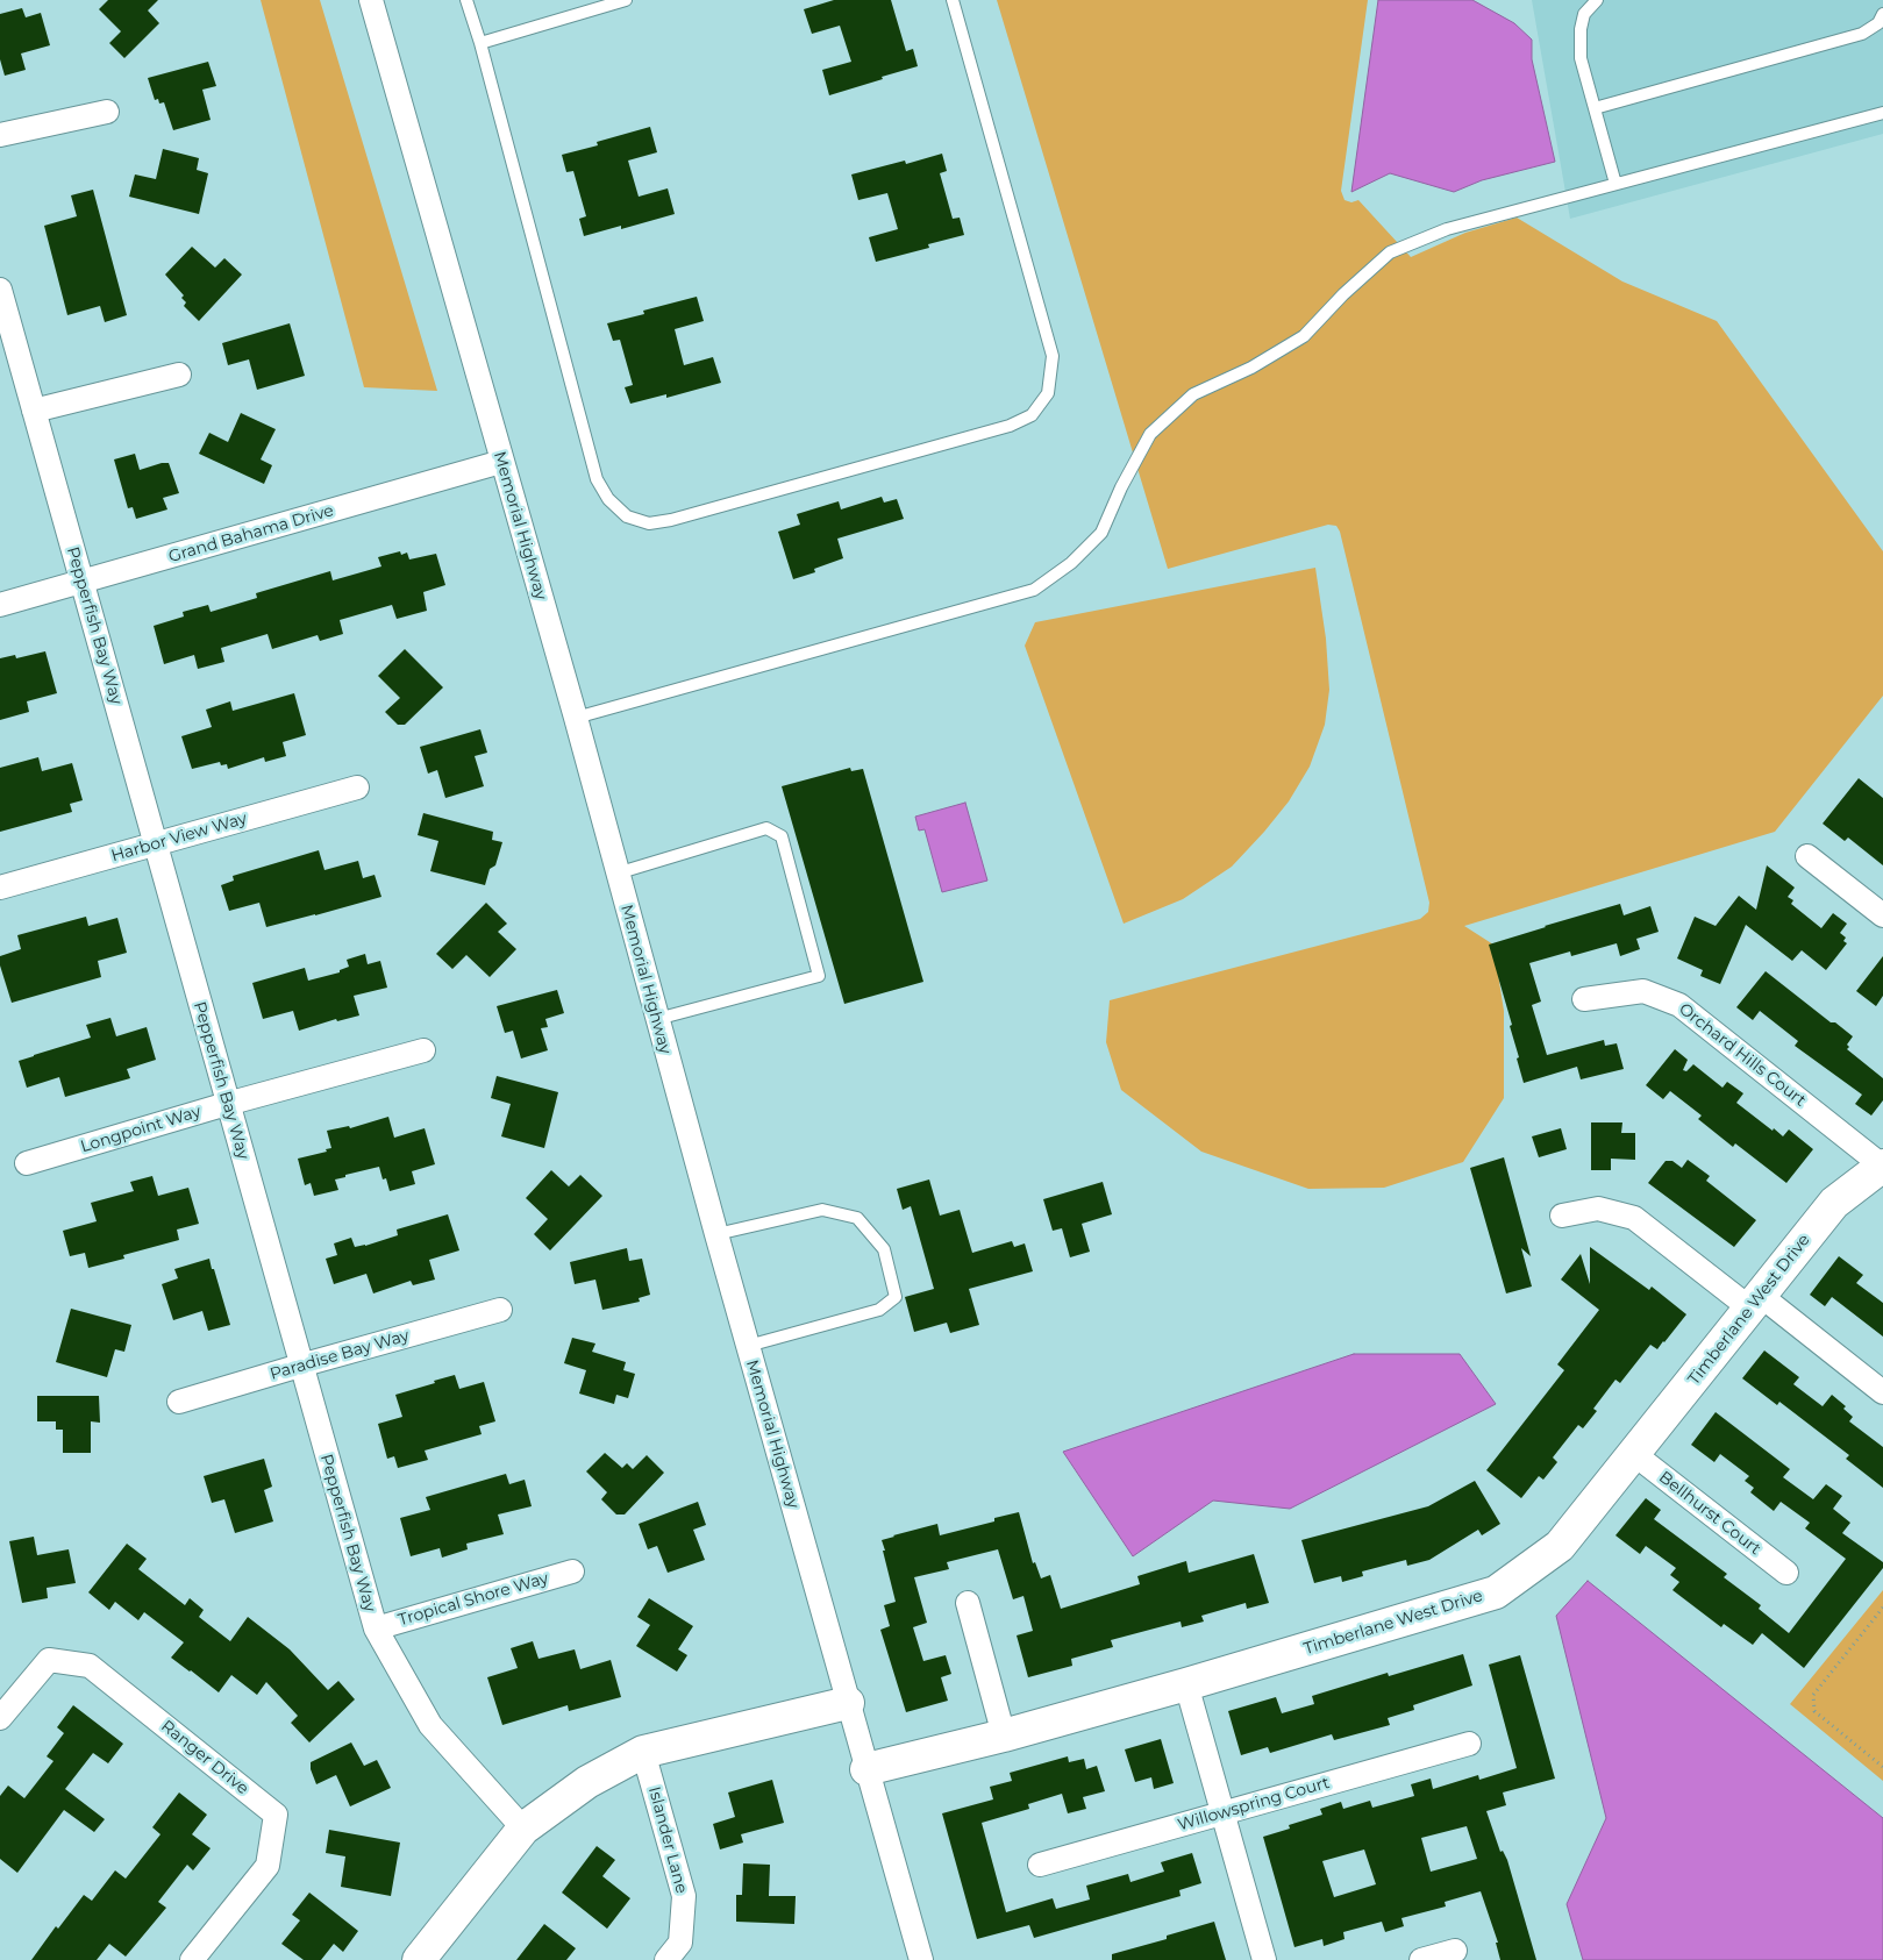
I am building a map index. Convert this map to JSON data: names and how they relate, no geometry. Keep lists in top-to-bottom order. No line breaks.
{"streets":{"street":["Memorial Highway","Grand Bahama Drive","Pepperfish Bay Way","Harbor View Way","Orchard Hills Court","Longpoint Way","Timberlane West Drive","Paradise Bay Way","Bellhurst Court","Tropical Shore Way","Ranger Drive","Willowspring Court","Islander Lane"]},"crossings":[["Memorial Highway","Grand Bahama Drive"],["Memorial Highway","Timberlane West Drive"],["Grand Bahama Drive","Pepperfish Bay Way"],["Pepperfish Bay Way","Harbor View Way"],["Pepperfish Bay Way","Longpoint Way"],["Pepperfish Bay Way","Paradise Bay Way"],["Pepperfish Bay Way","Tropical Shore Way"],["Orchard Hills Court","Timberlane West Drive"],["Timberlane West Drive","Bellhurst Court"]]}
